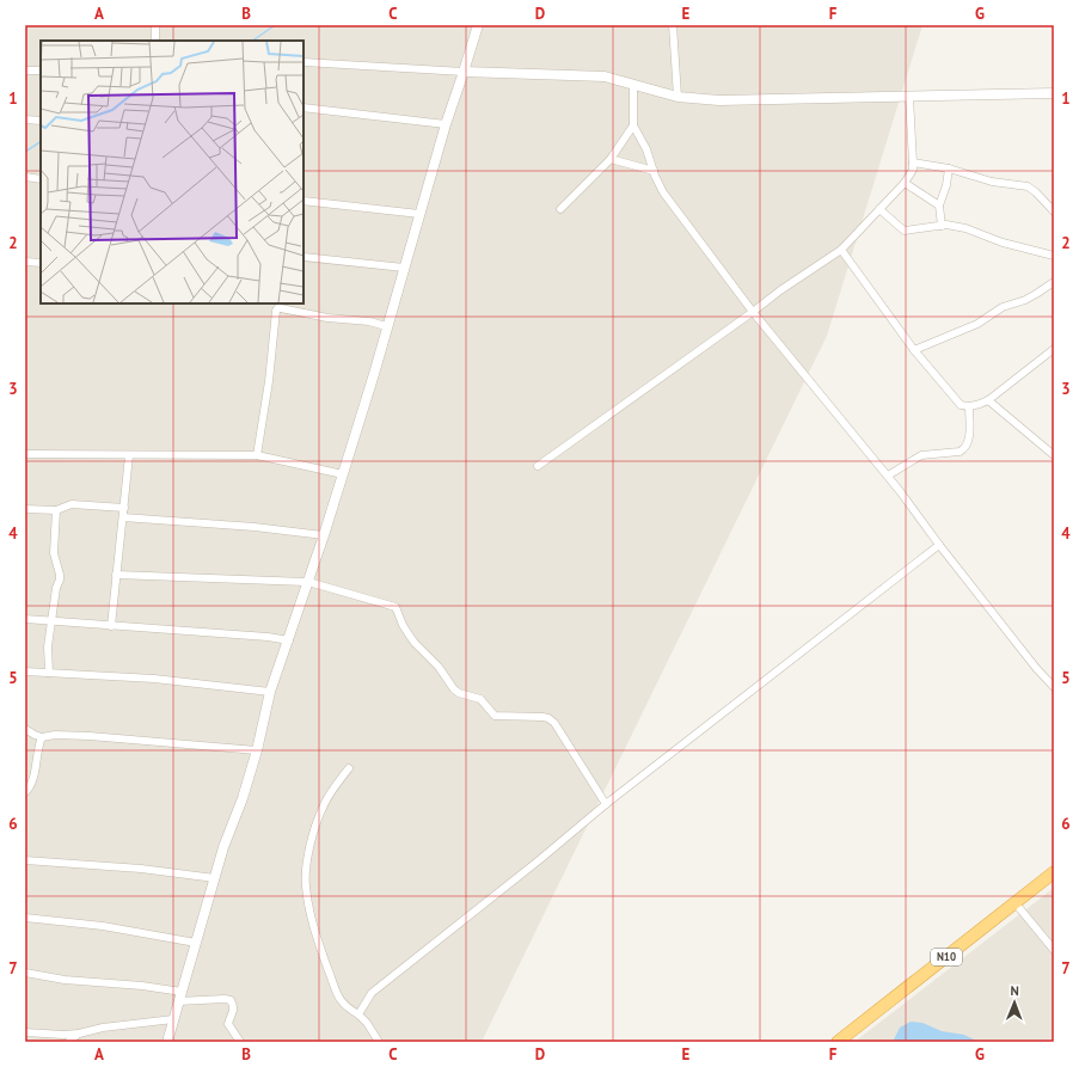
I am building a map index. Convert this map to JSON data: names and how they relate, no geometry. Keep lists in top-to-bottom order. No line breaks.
{"streets":{"highway":["N10"]},"north":"top","grid":{"columns":["A","B","C","D","E","F","G"],"rows":["1","2","3","4","5","6","7"]}}
